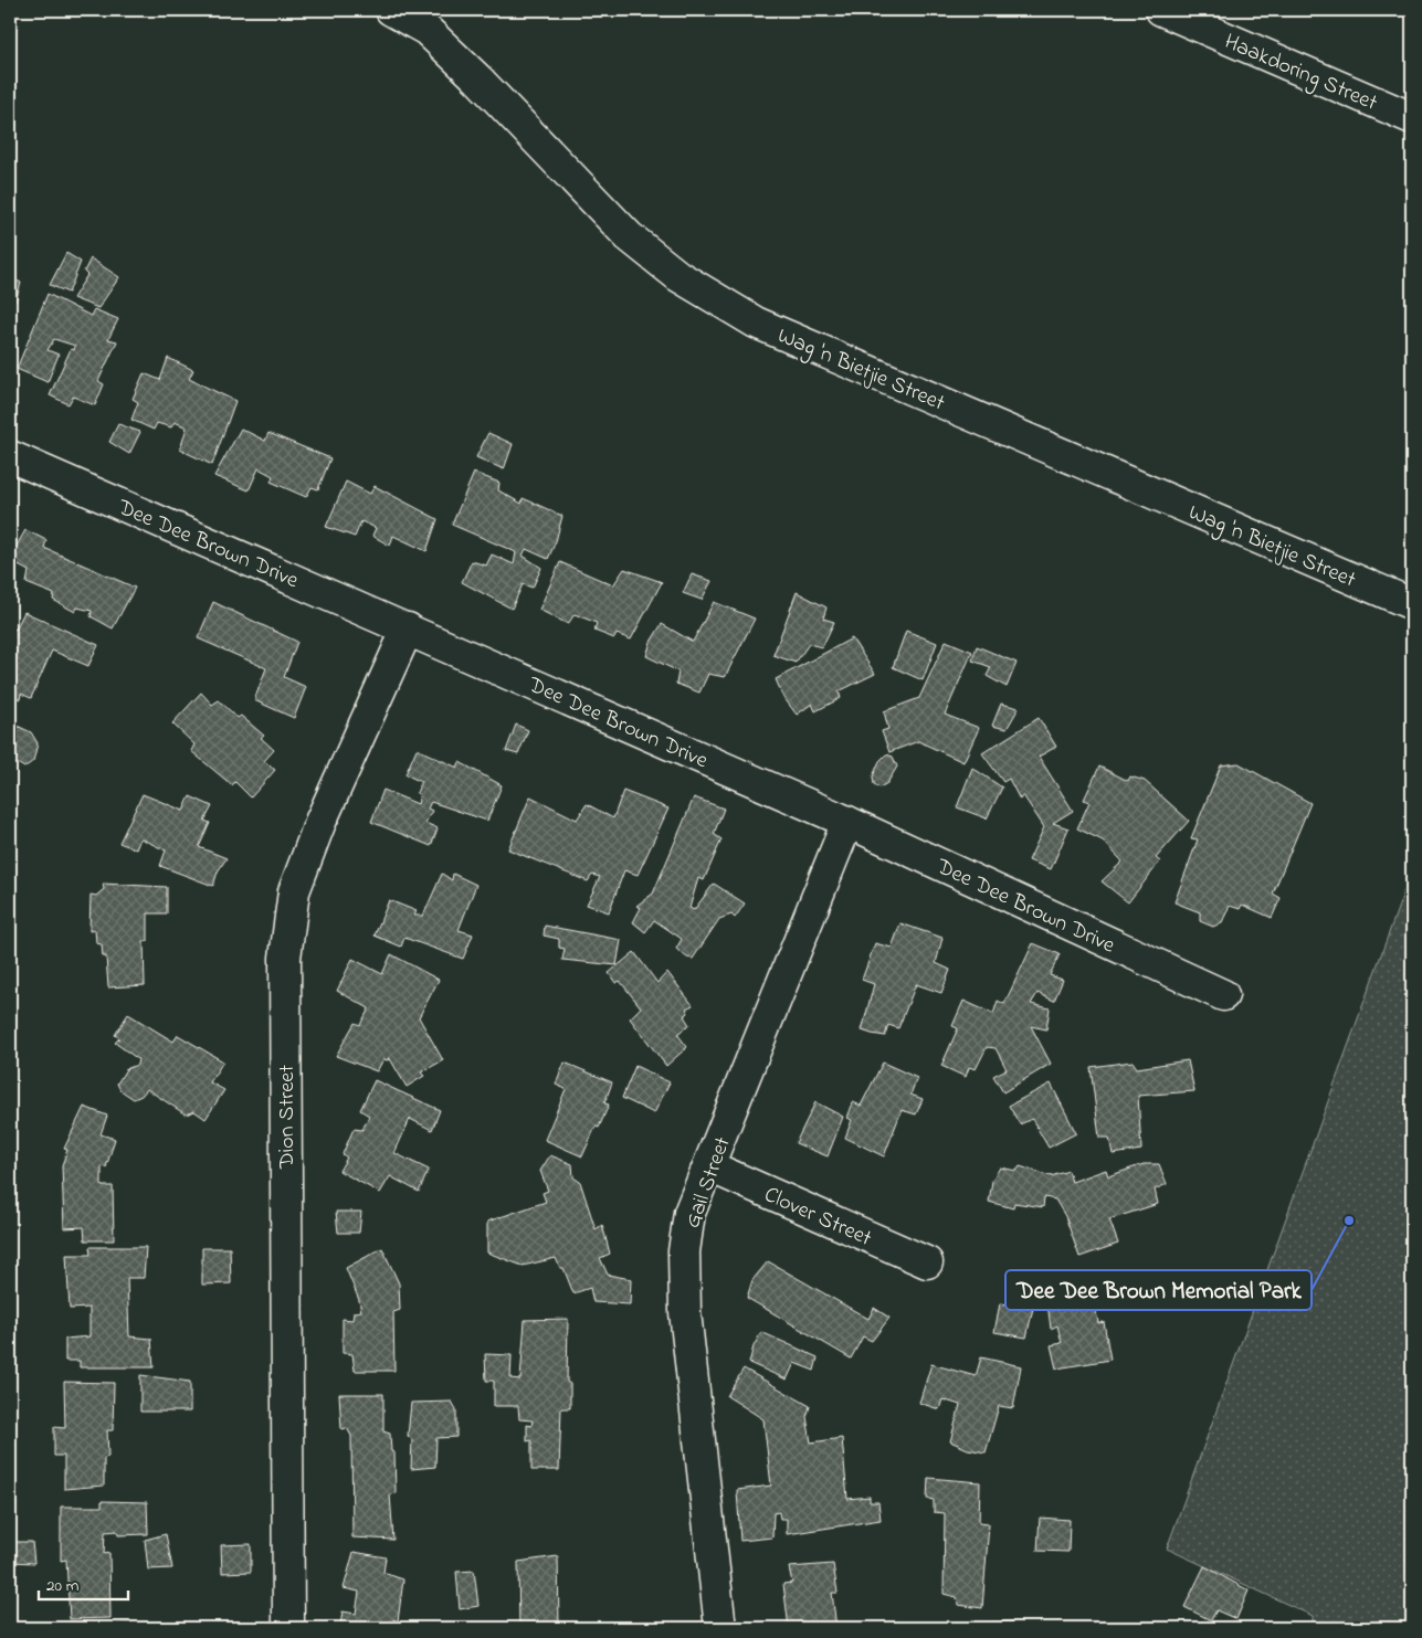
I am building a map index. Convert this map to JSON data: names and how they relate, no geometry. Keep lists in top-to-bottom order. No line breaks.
{"streets":{"street":["Haakdoring Street","Wag 'n Bietjie Street","Dee Dee Brown Drive","Dion Street","Gail Street","Clover Street"]},"crossings":[["Dee Dee Brown Drive","Dion Street"],["Dee Dee Brown Drive","Gail Street"],["Gail Street","Clover Street"]],"places":["Dee Dee Brown Memorial Park"],"scale_bar":"20 m"}
